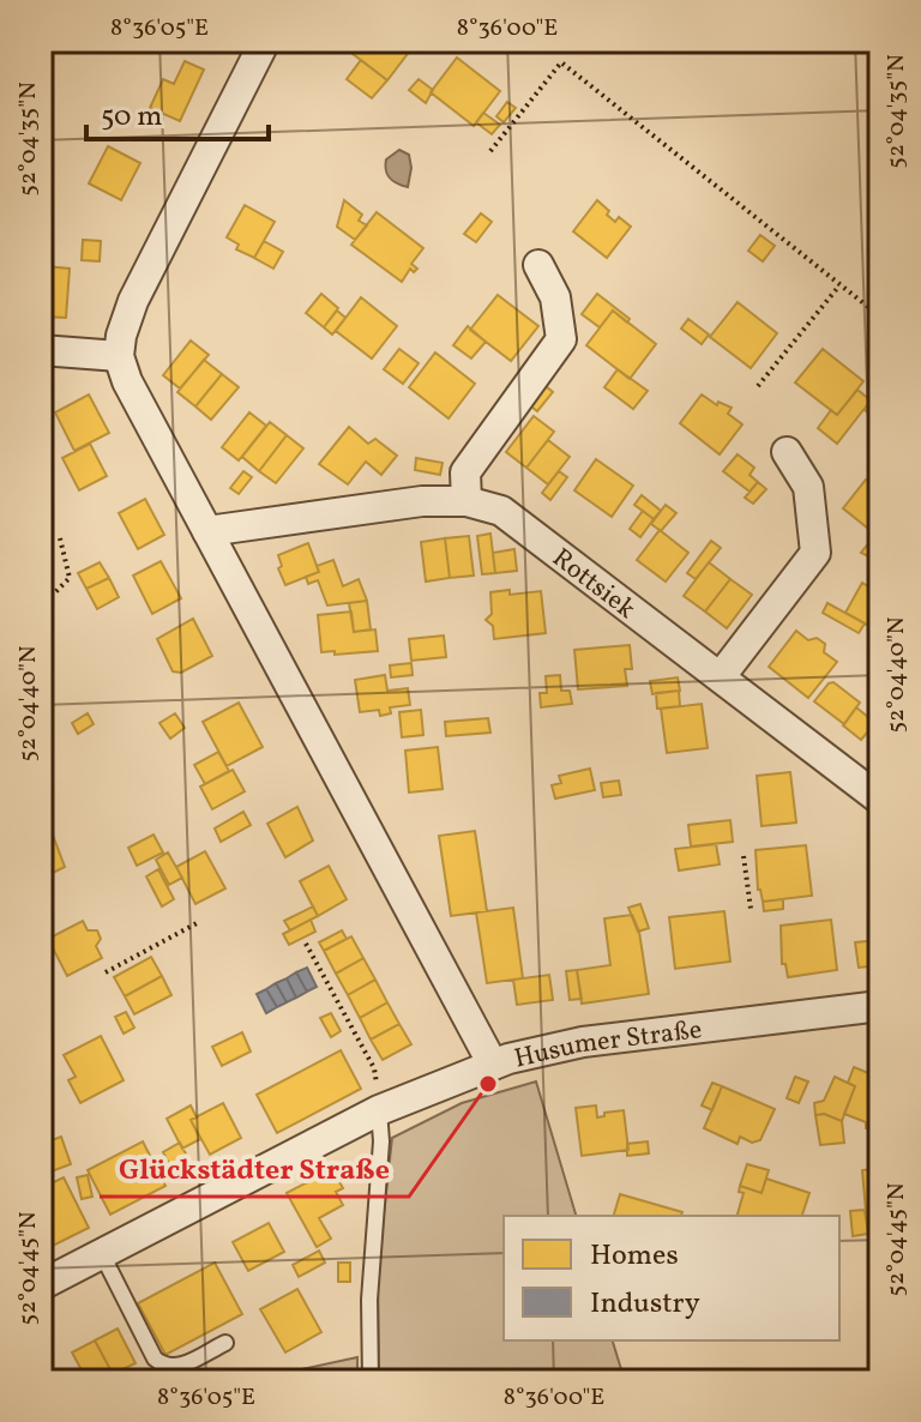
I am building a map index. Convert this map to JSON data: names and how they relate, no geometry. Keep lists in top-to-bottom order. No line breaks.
{"streets":{"street":["Rottsiek","Husumer Straße"]},"places":["Glückstädter Straße"],"legend":["Homes","Industry"],"scale_bar":"50 m","coordinates":["8°36'05\"E","8°36'00\"E","52°04'35\"N","52°04'40\"N","52°04'45\"N"]}
